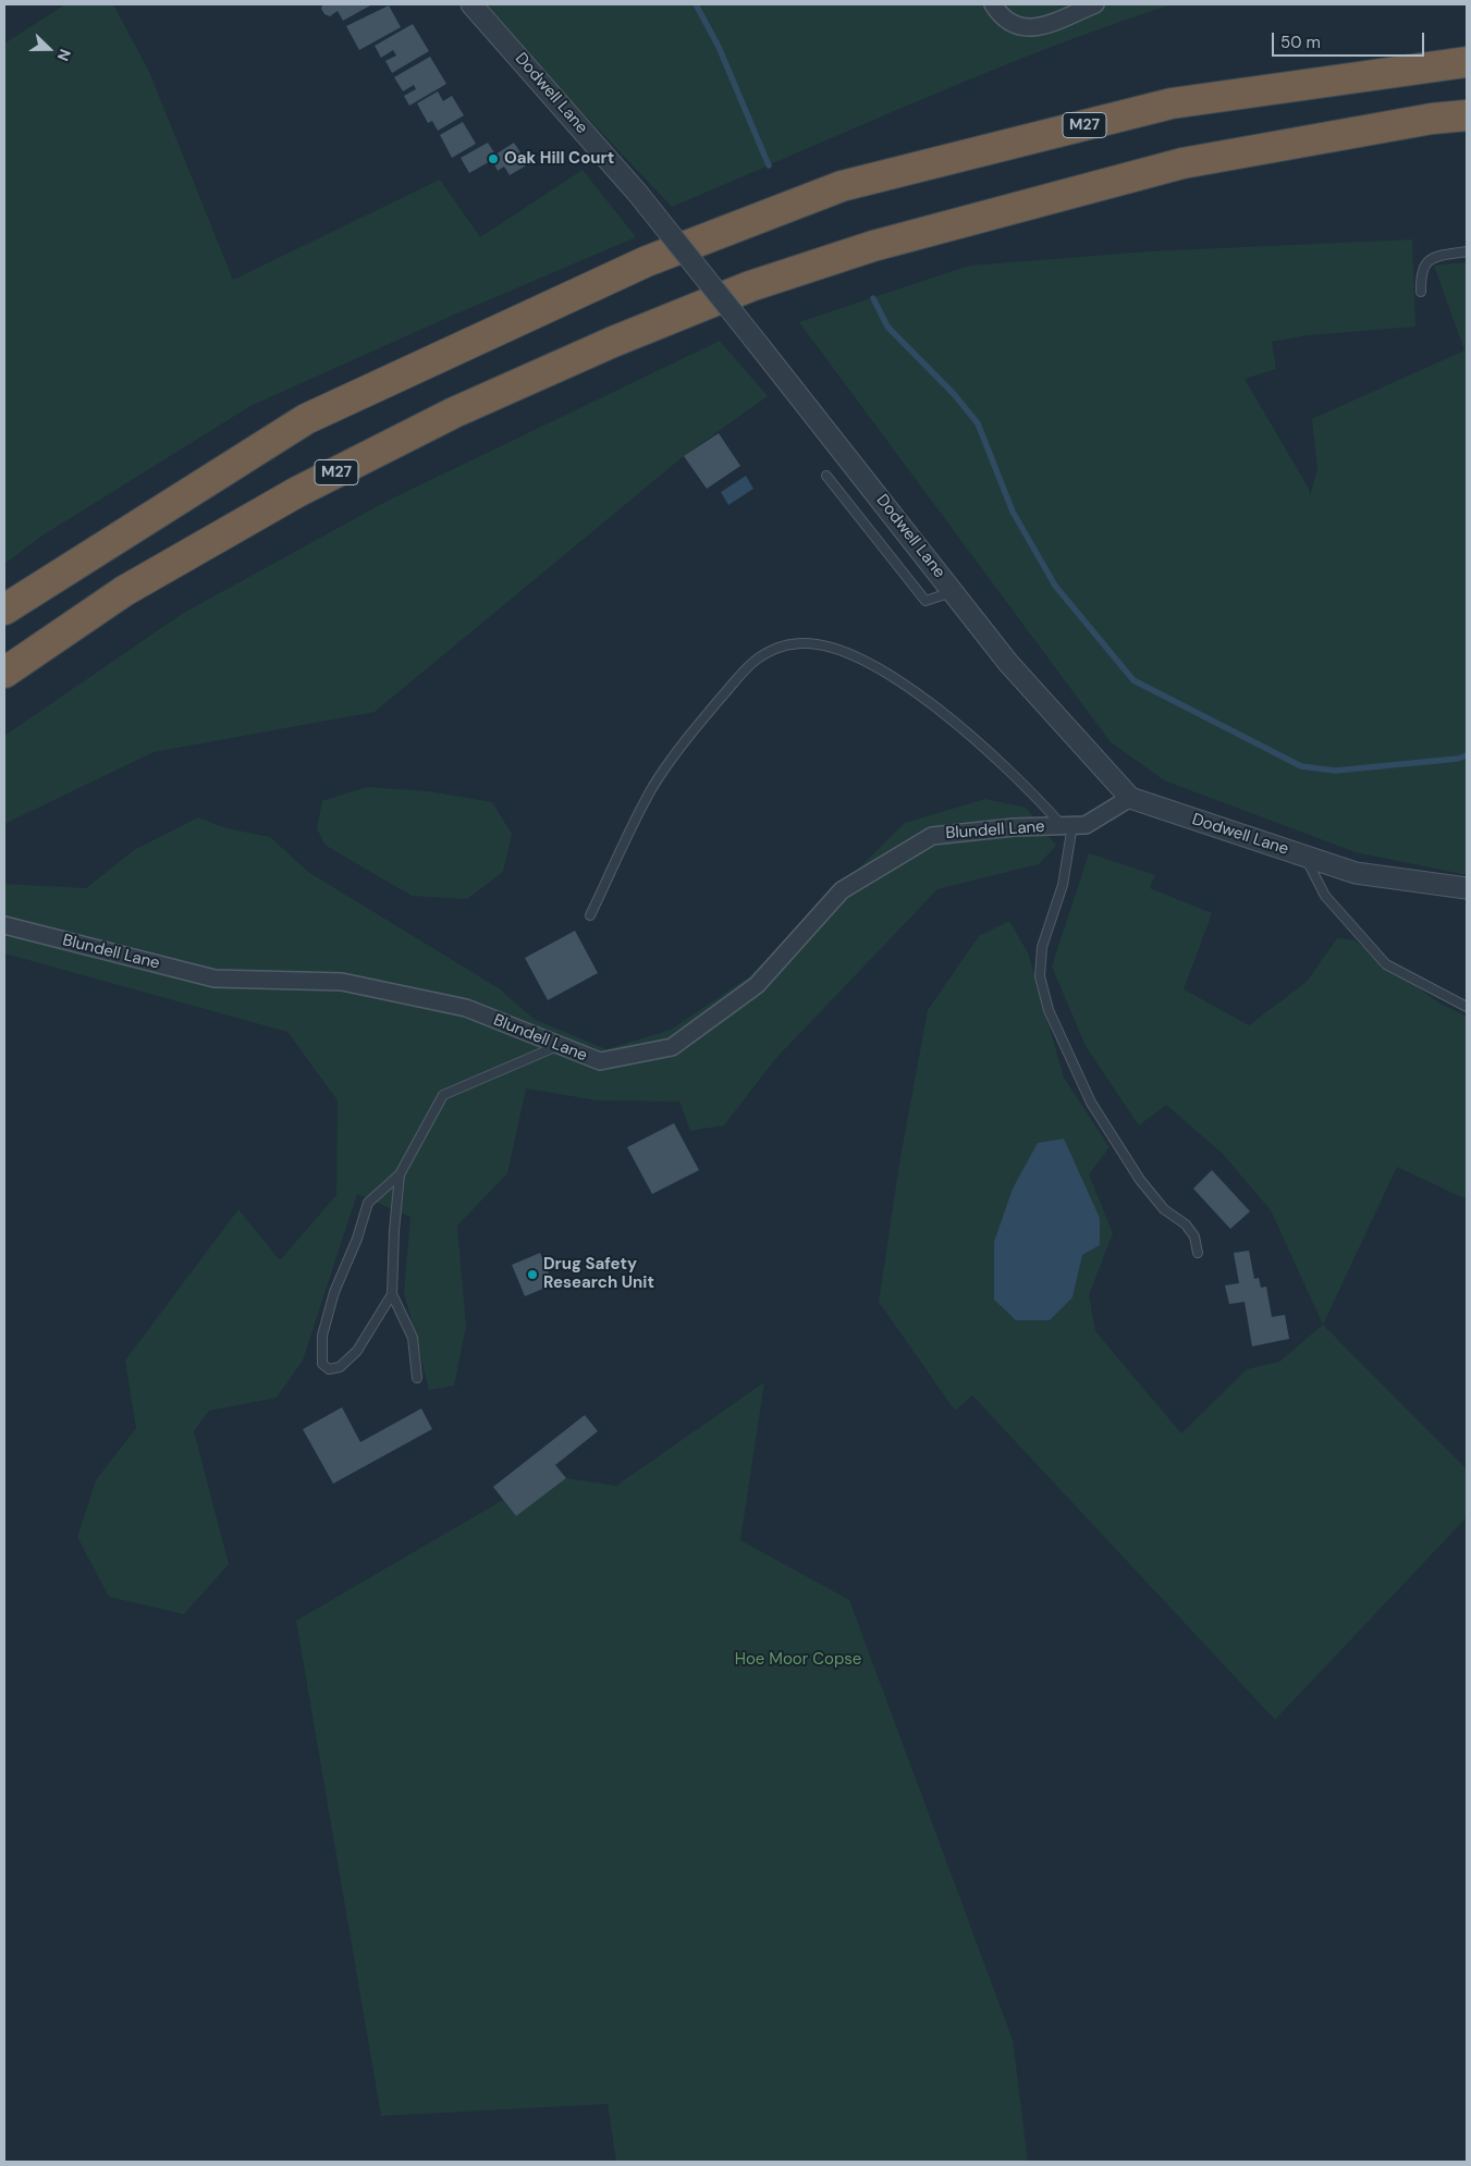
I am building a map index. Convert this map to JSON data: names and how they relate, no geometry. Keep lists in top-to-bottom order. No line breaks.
{"streets":{"highway":["M27"],"street":["Dodwell Lane","Blundell Lane"]},"crossings":[["Dodwell Lane","Blundell Lane"]],"parks":["Hoe Moor Copse"],"places":["Oak Hill Court","Drug Safety Research Unit"],"scale_bar":"50 m","north":"right"}
